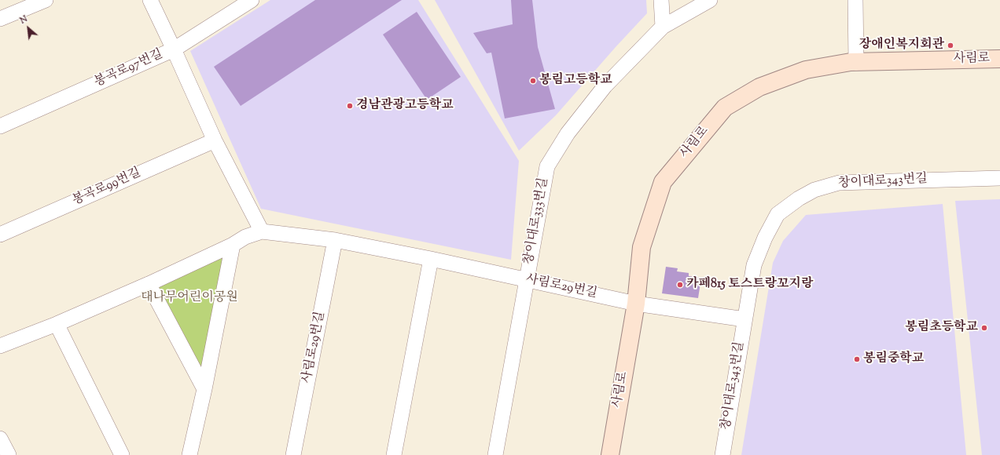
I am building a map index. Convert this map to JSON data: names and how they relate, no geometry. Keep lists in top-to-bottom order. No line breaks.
{"streets":{"street":["사림로","봉곡로97번길","창이대로343번길","봉곡로99번길","창이대로333번길","사림로29번길"]},"crossings":[["사림로","사림로29번길"],["창이대로343번길","사림로29번길"],["창이대로333번길","사림로29번길"]],"parks":["대나무어린이공원"],"places":["장애인복지회관","봉림고등학교","경남관광고등학교","카페815 토스트랑꼬지랑","봉림초등학교","봉림중학교"],"north":"top left"}
